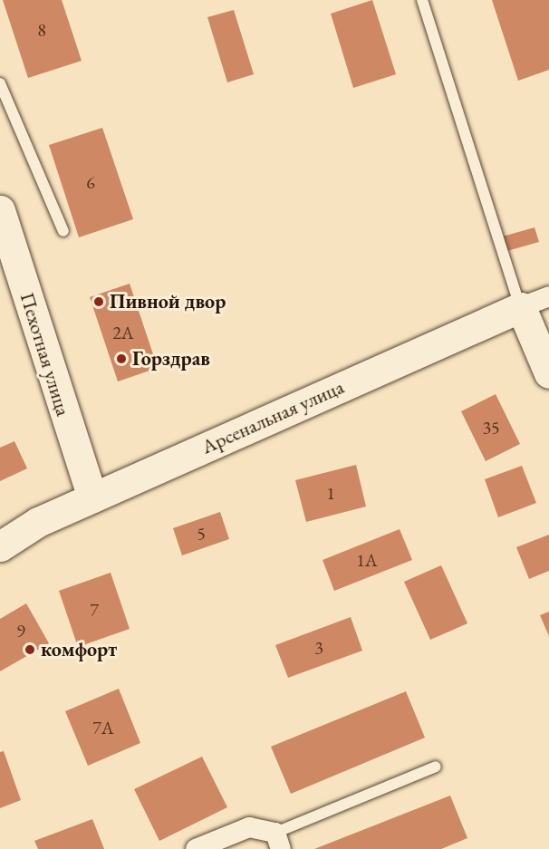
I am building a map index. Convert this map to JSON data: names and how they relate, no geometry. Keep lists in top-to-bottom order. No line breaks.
{"streets":{"street":["Пехотная улица","Арсенальная улица"]},"crossings":[["Пехотная улица","Арсенальная улица"]],"places":["Пивной двор","Горздрав","комфорт"],"house_numbers":["8","6","2А","35","1","5","1А","7","9","3","7А"]}
